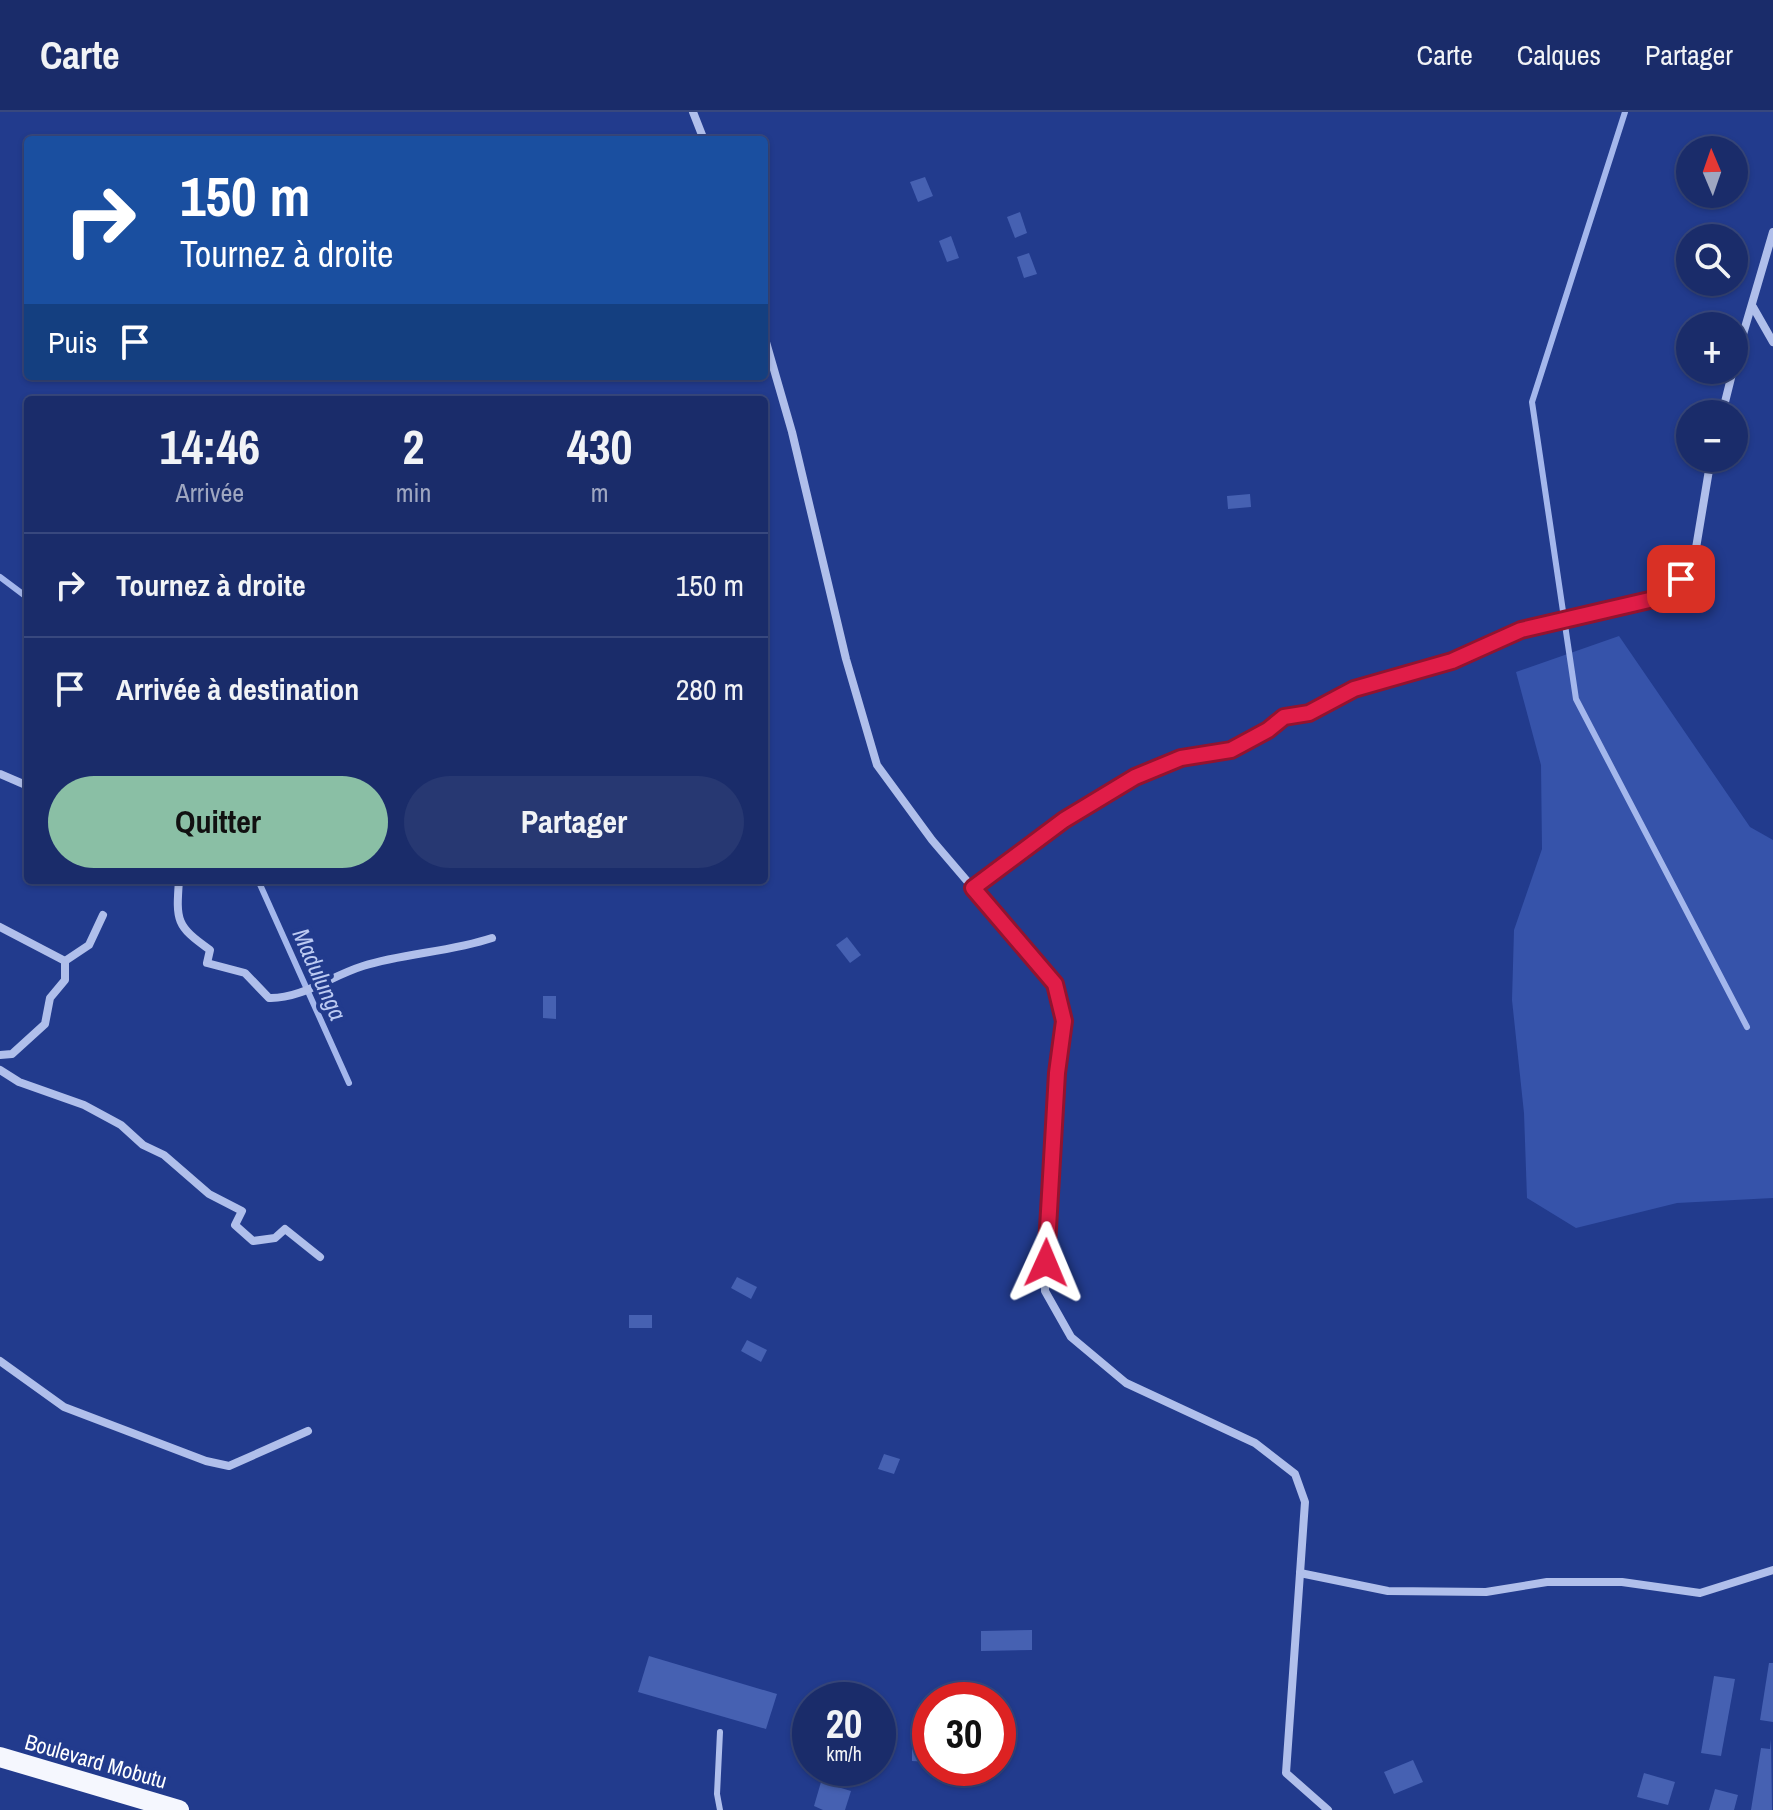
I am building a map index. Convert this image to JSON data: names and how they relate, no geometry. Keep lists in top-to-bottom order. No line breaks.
{"streets":{"main road":["Boulevard Mobutu"]},"water":["Madulunga"],"north":"top","page":{"header":"Carte","nav":["Carte","Calques","Partager"],"map_buttons":["+","−"],"turn":["150 m","Tournez à droite"],"then":"Puis","eta":["14:46","Arrivée","2","min","430","m"],"list":[{"name":"Tournez à droite","value":"150 m"},{"name":"Arrivée à destination","value":"280 m"}],"buttons":["Quitter","Partager"],"speed":"20 km/h","limit":"30"}}
